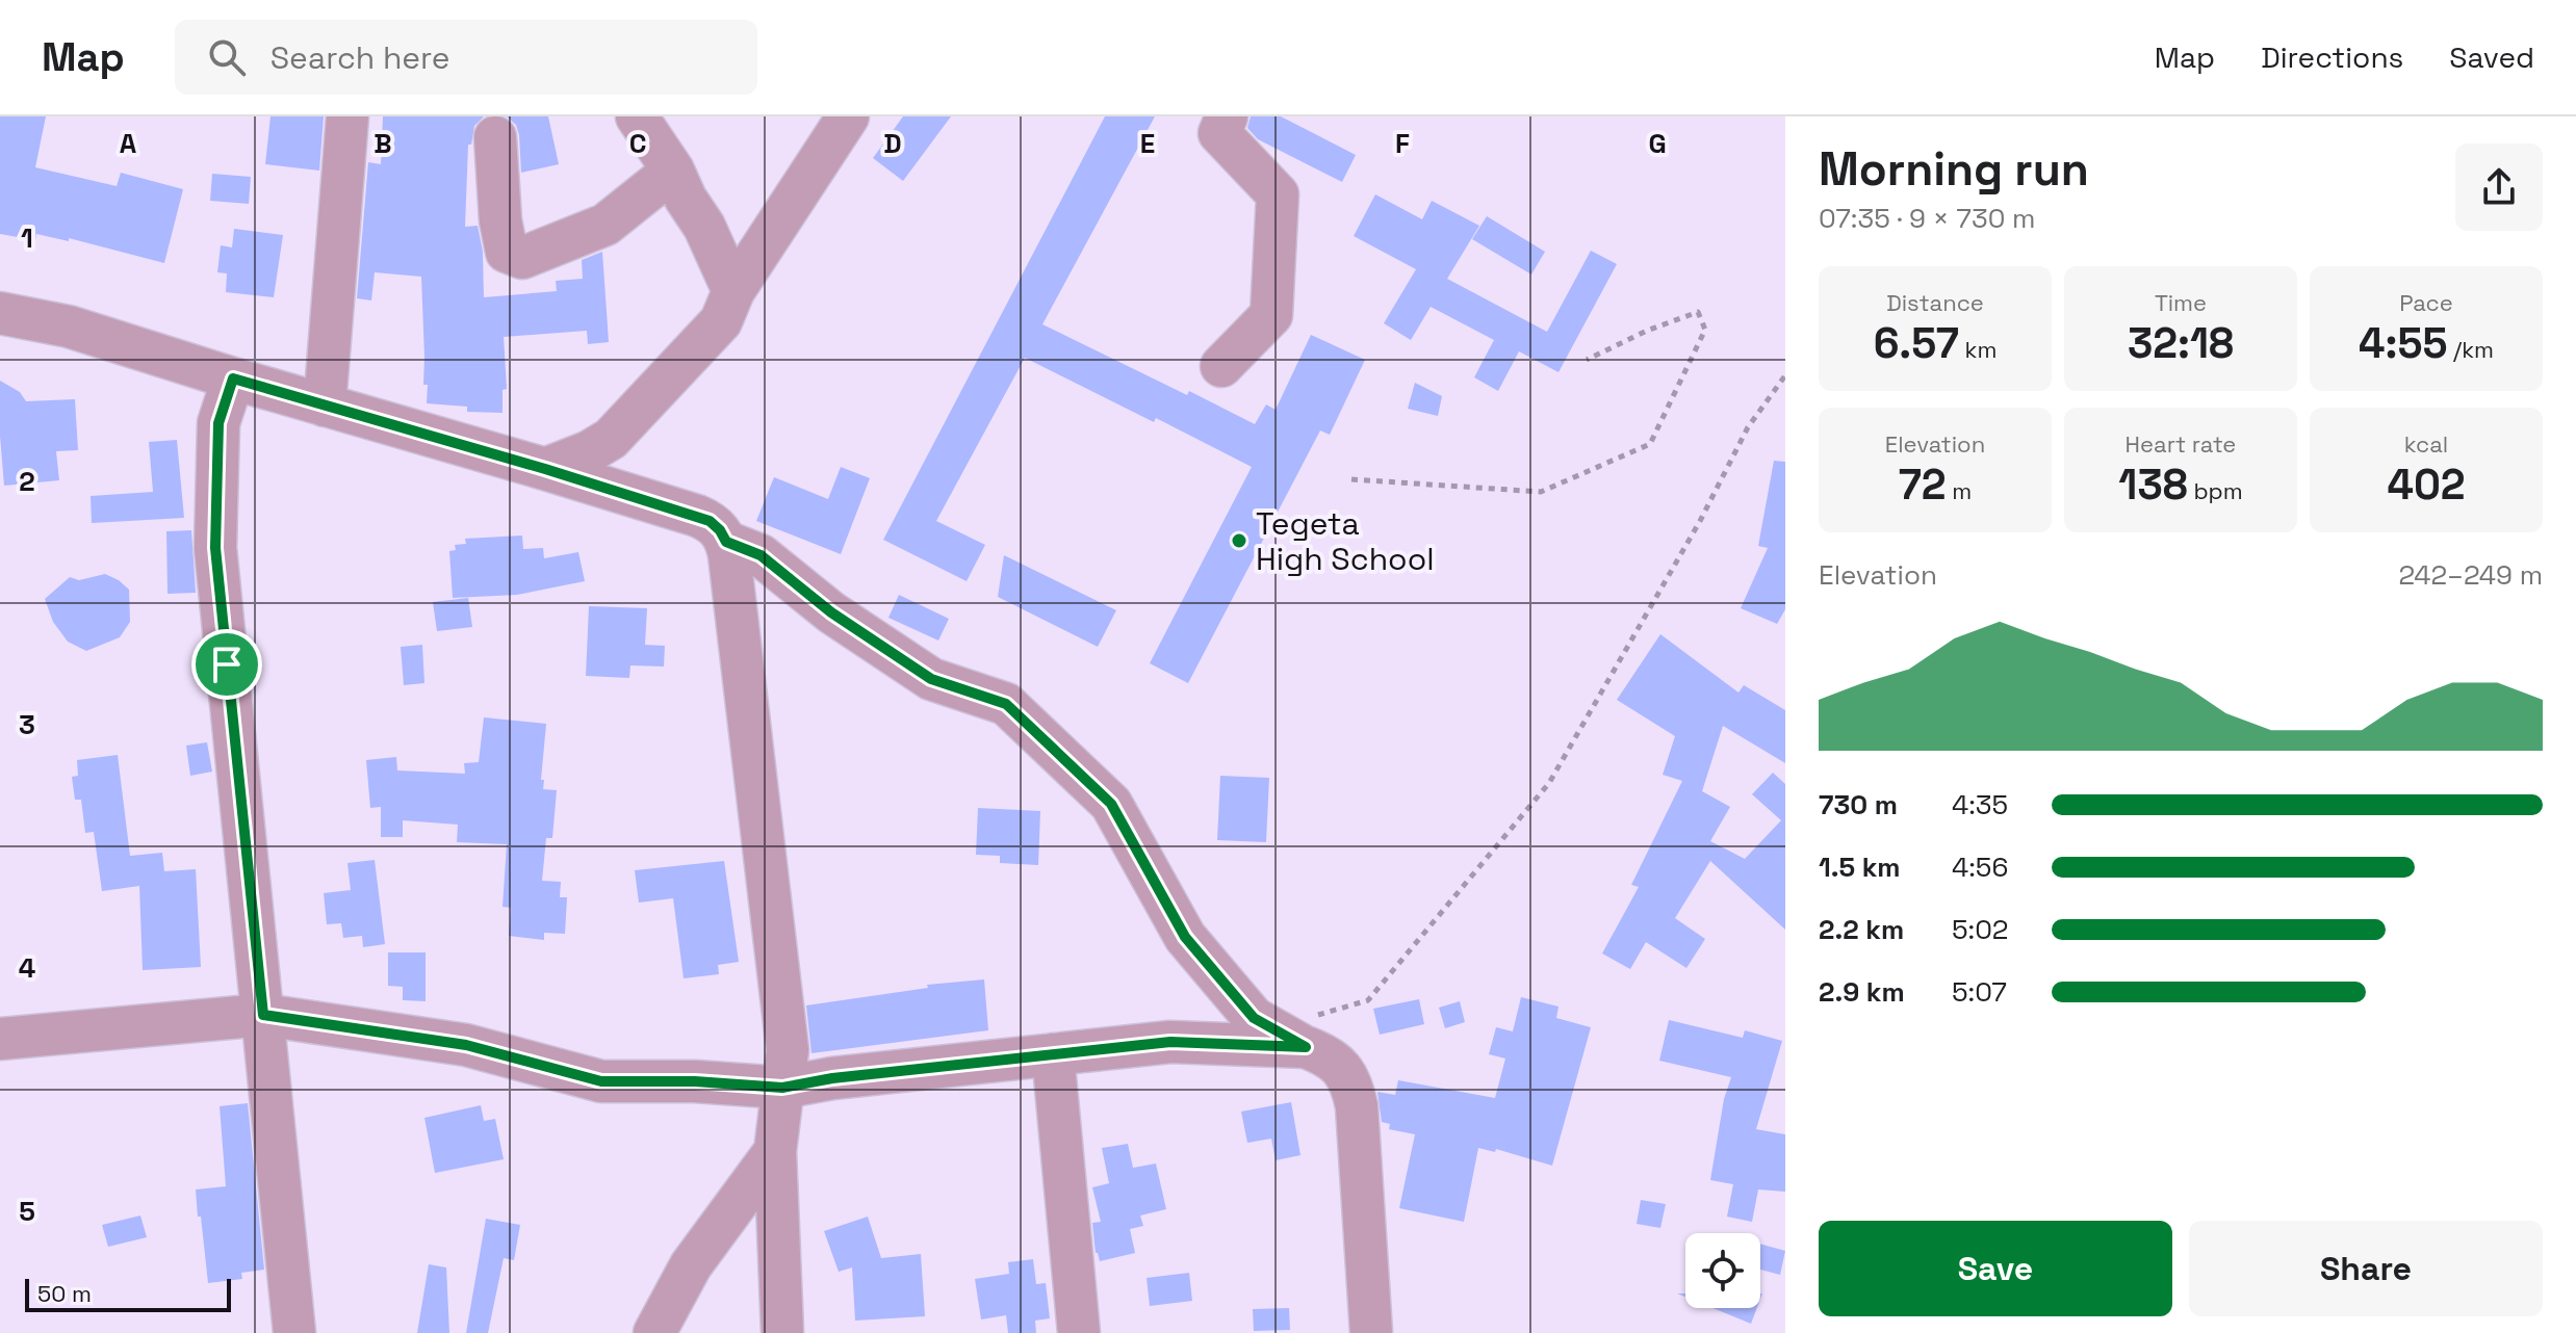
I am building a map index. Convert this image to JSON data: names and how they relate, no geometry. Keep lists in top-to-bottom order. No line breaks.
{"places":["Tegeta High School"],"scale_bar":"50 m","page":{"header":"Map","search":"Search here","nav":["Map","Directions","Saved"],"heading":["Morning run","07:35 · 9 × 730 m"],"stats":[["Distance","6.57 km"],["Time","32:18"],["Pace","4:55 /km"],["Elevation","72 m"],["Heart rate","138 bpm"],["kcal","402"]],"chart":["Elevation","242–249 m"],"list":[{"name":"730 m","note":"4:35"},{"name":"1.5 km","note":"4:56"},{"name":"2.2 km","note":"5:02"},{"name":"2.9 km","note":"5:07"}],"buttons":["Save","Share"],"scale":"50 m"},"grid":{"columns":["A","B","C","D","E","F","G"],"rows":["1","2","3","4","5"]}}
